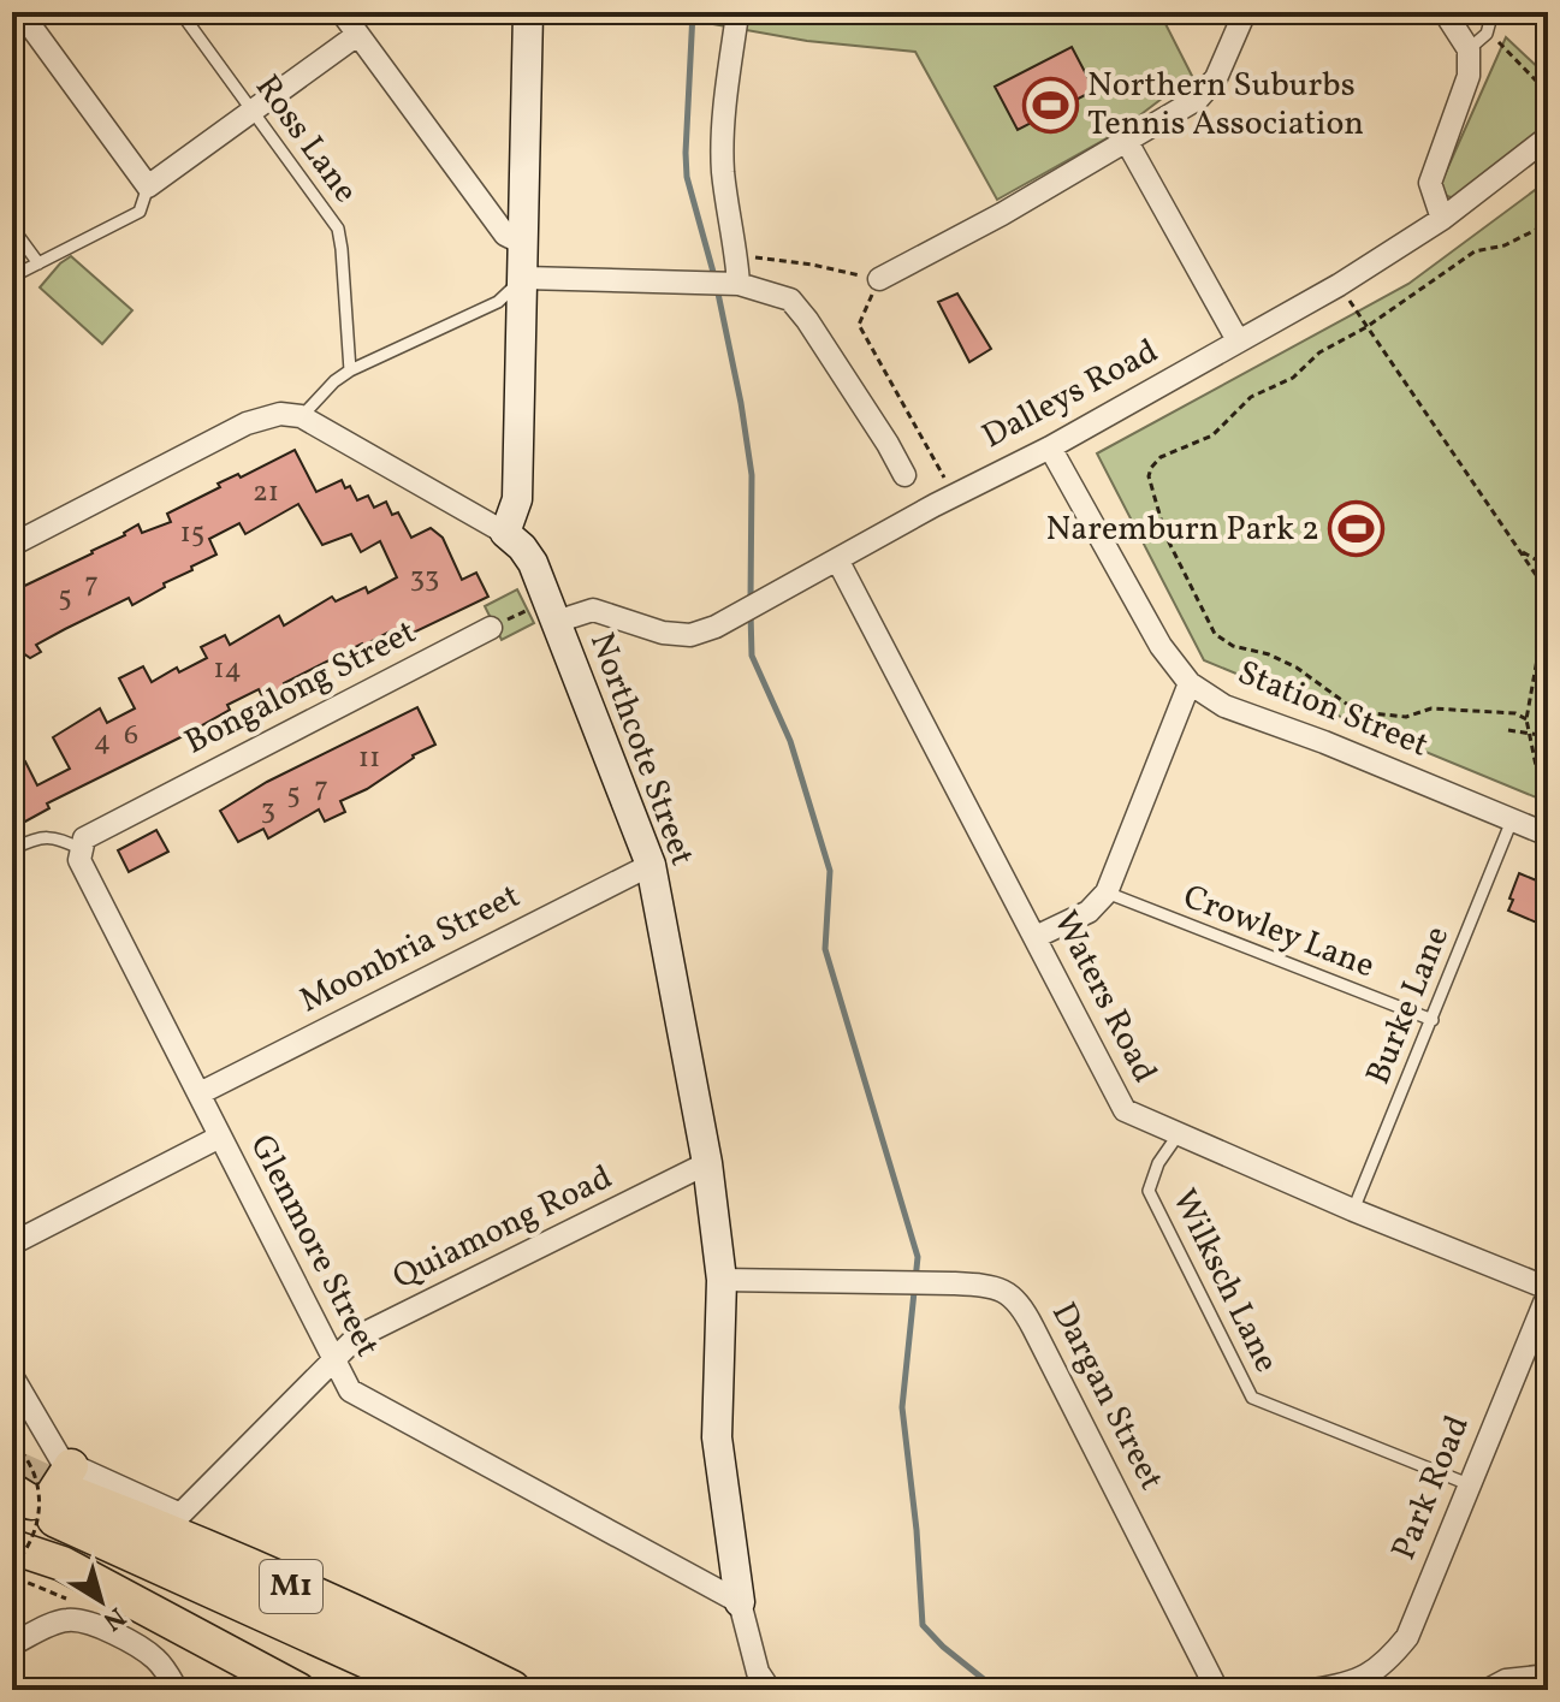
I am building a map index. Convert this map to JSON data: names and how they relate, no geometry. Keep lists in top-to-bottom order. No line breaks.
{"streets":{"highway":["M1"],"street":["Dalleys Road","Bongalong Street","Station Street","Northcote Street","Moonbria Street","Waters Road","Quiamong Road","Glenmore Street","Dargan Street","Park Road"],"lane":["Ross Lane","Crowley Lane","Burke Lane","Wilksch Lane"]},"crossings":[["Dalleys Road","Station Street"],["Dalleys Road","Northcote Street"],["Dalleys Road","Waters Road"],["Bongalong Street","Glenmore Street"],["Station Street","Burke Lane"],["Northcote Street","Moonbria Street"],["Northcote Street","Quiamong Road"],["Northcote Street","Glenmore Street"],["Northcote Street","Dargan Street"],["Crowley Lane","Burke Lane"],["Moonbria Street","Glenmore Street"],["Waters Road","Burke Lane"],["Waters Road","Wilksch Lane"],["Waters Road","Park Road"],["Quiamong Road","Glenmore Street"],["Quiamong Road","M1"],["Wilksch Lane","Park Road"]],"places":{"sports":["Northern Suburbs Tennis Association","Naremburn Park 2"]},"house_numbers":["21","15","33","7","5","14","6","4","11","7","5","3"],"north":"bottom right"}
